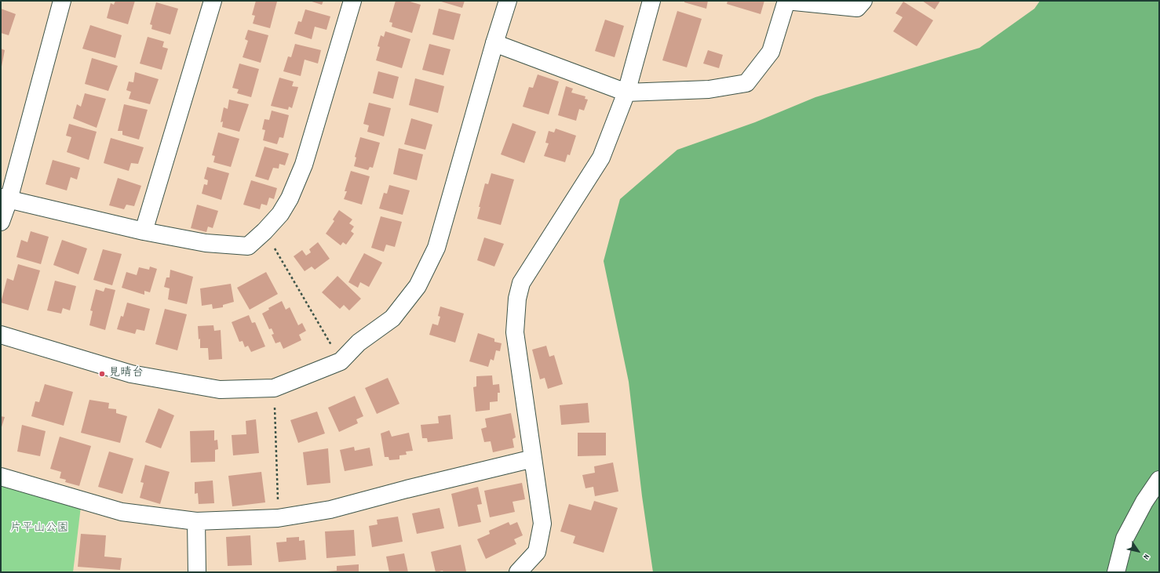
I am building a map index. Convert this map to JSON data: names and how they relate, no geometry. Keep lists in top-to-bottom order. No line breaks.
{"parks":["片平山公園"],"places":["見晴台"],"north":"bottom right"}
